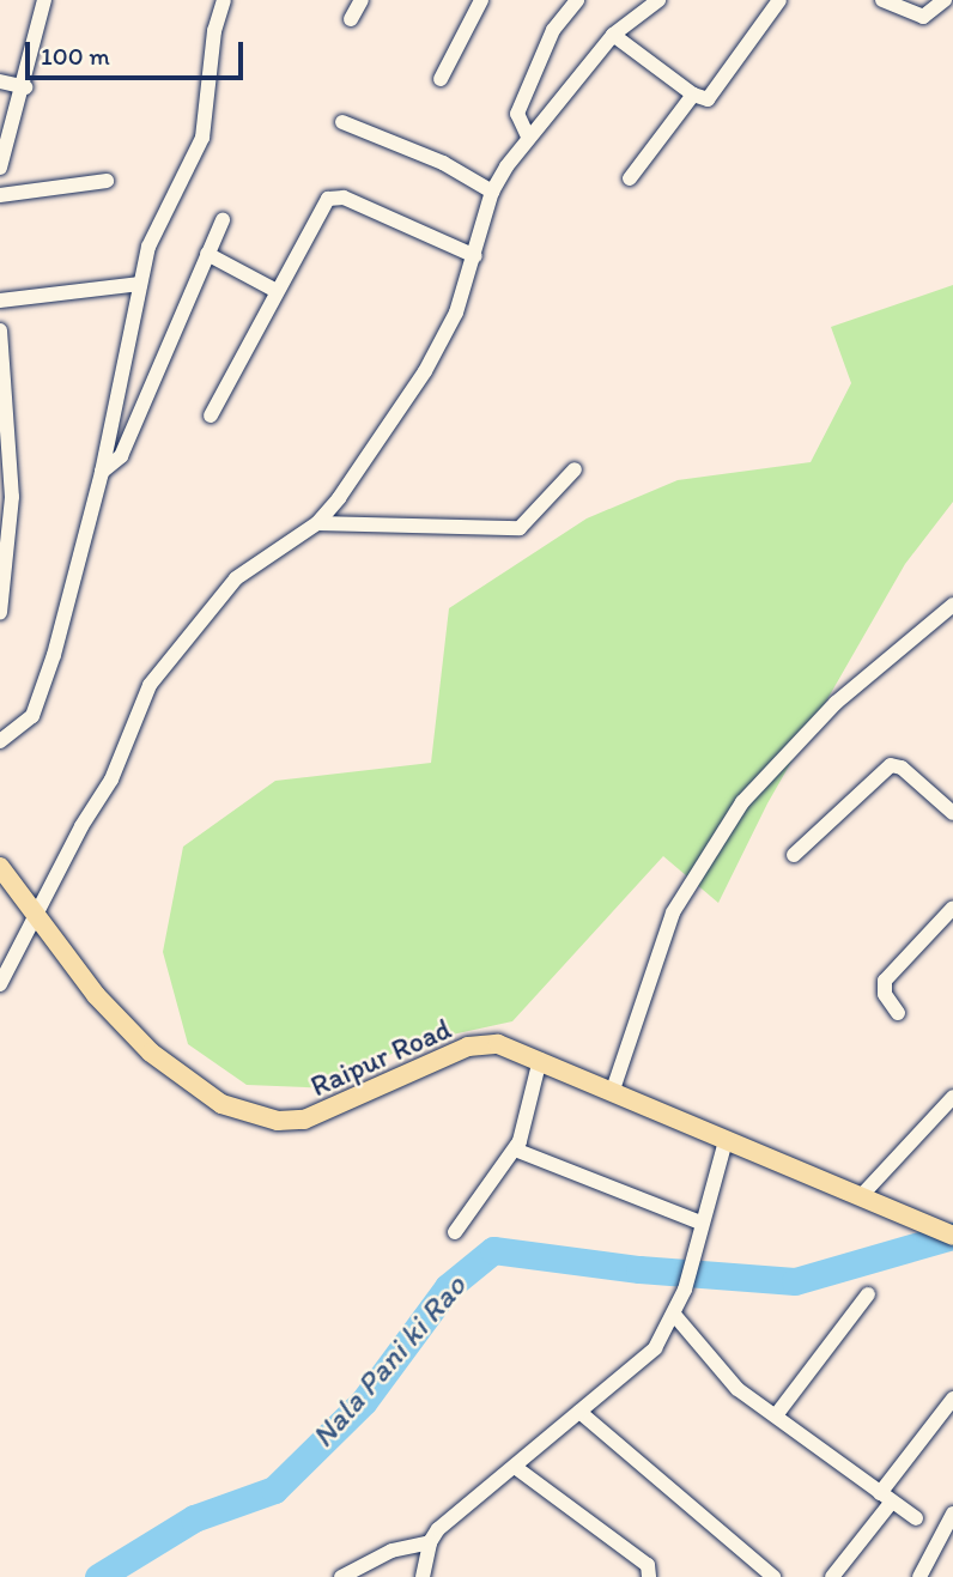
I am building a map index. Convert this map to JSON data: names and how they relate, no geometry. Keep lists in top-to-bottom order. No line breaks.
{"streets":{"main road":["Raipur Road"]},"water":["Nala Pani ki Rao"],"scale_bar":"100 m"}
